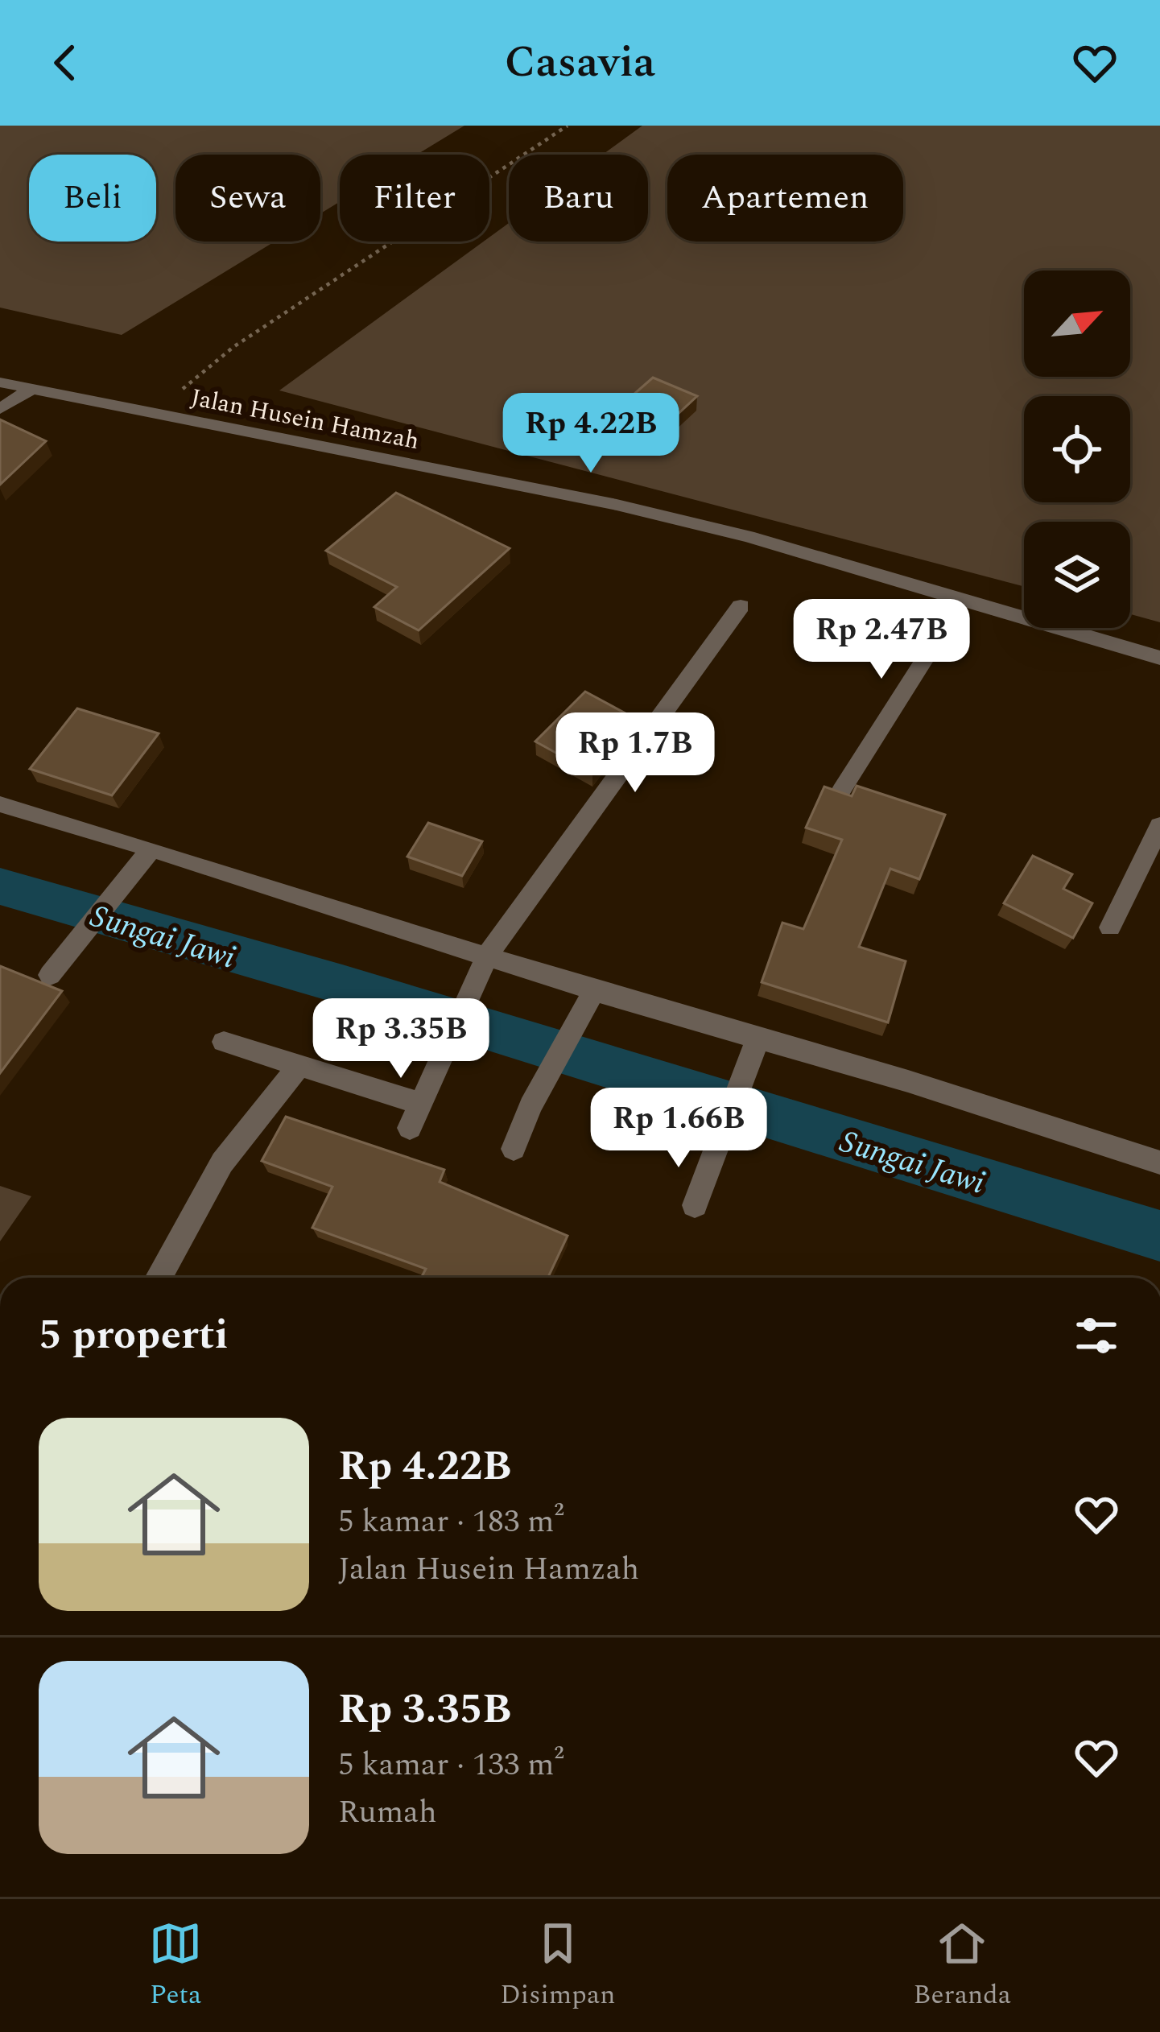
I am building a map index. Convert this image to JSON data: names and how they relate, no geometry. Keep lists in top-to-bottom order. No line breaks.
{"streets":{"street":["Jalan Husein Hamzah"]},"water":["Sungai Jawi"],"north":"top right","page":{"header":"Casavia","chip":["Beli","Sewa","Filter","Baru","Apartemen"],"price":["Rp 4.22B","Rp 2.47B","Rp 1.7B","Rp 3.35B","Rp 1.66B"],"heading":"5 properti","list":[{"name":"Rp 4.22B","note":"5 kamar · 183 m² · Jalan Husein Hamzah"},{"name":"Rp 3.35B","note":"5 kamar · 133 m² · Rumah"}],"tabs":["Peta","Disimpan","Beranda"]}}
